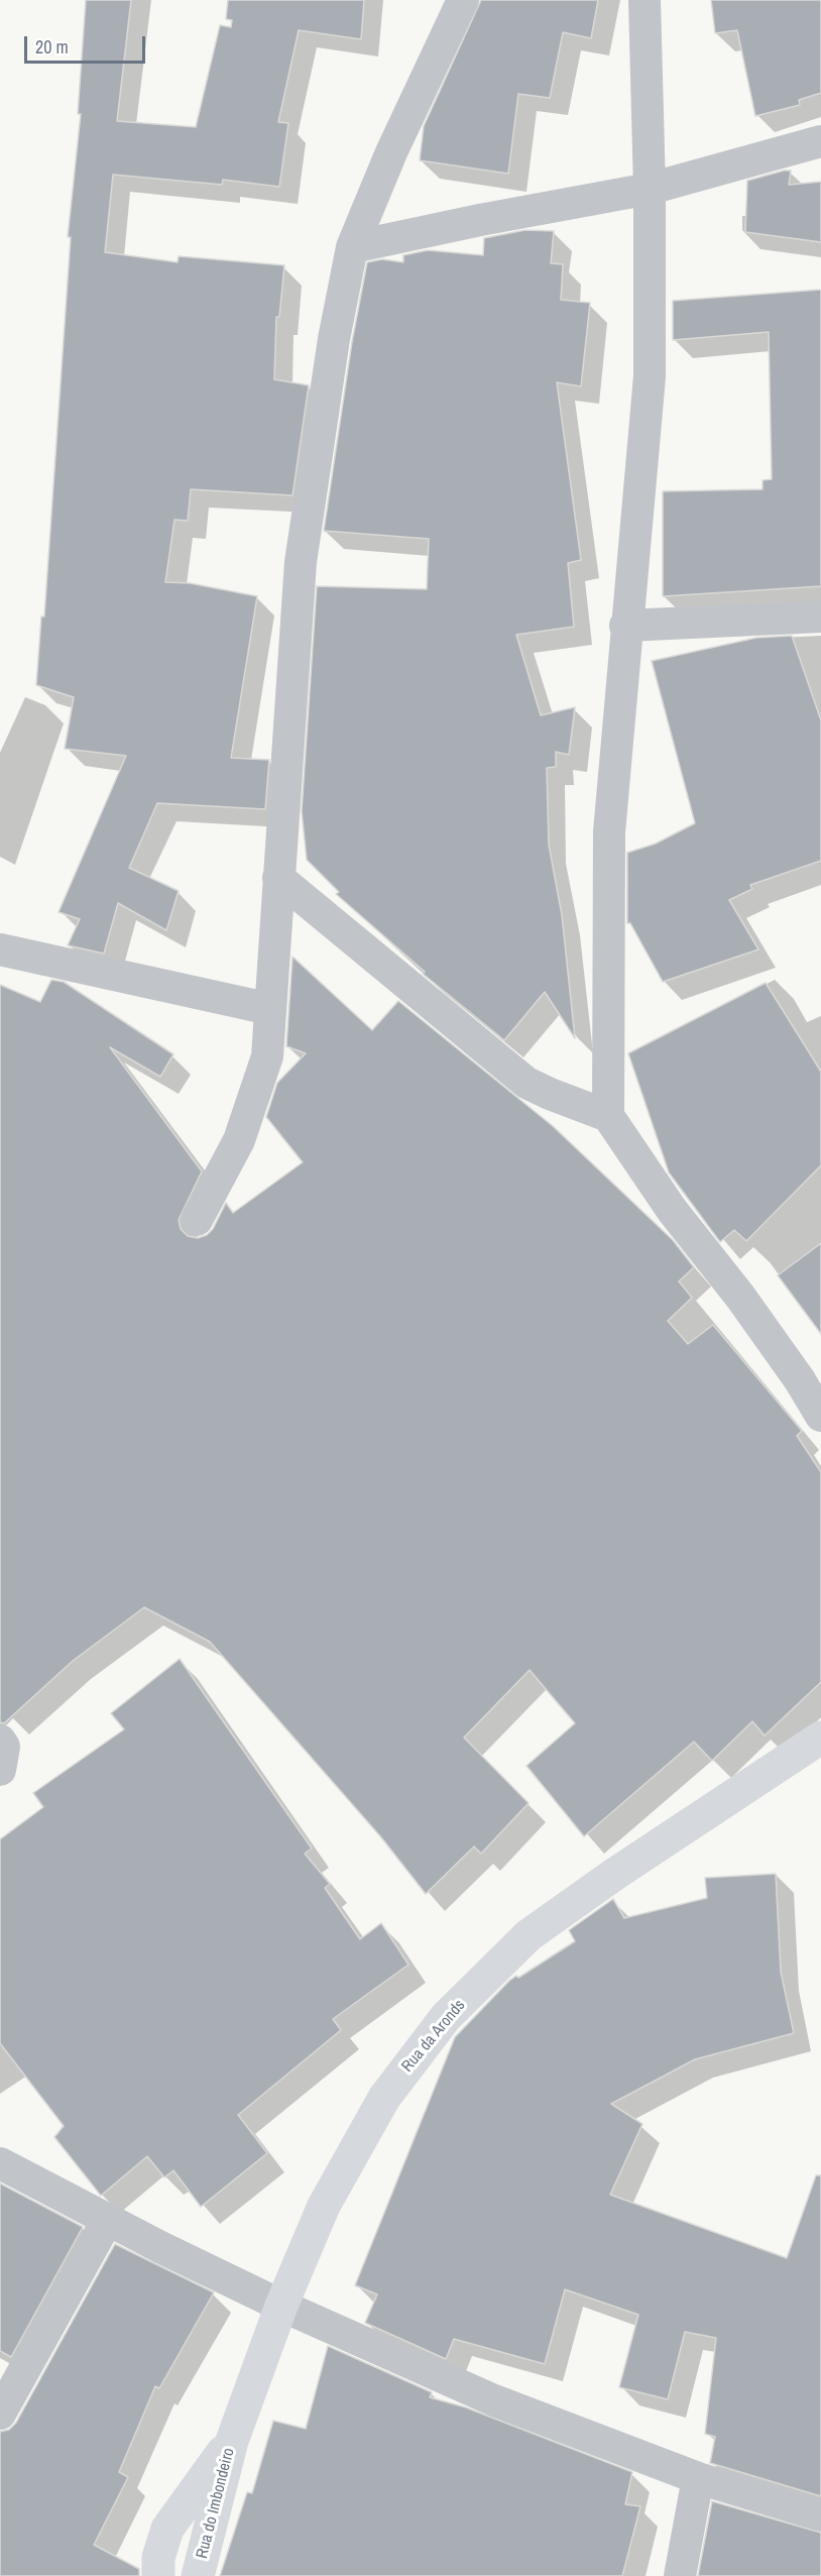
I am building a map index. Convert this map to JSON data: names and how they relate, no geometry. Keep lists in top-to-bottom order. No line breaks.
{"streets":{"street":["Rua da Aronds","Rua do Imbondeiro"]},"crossings":[["Rua da Aronds","Rua do Imbondeiro"]],"scale_bar":"20 m"}
